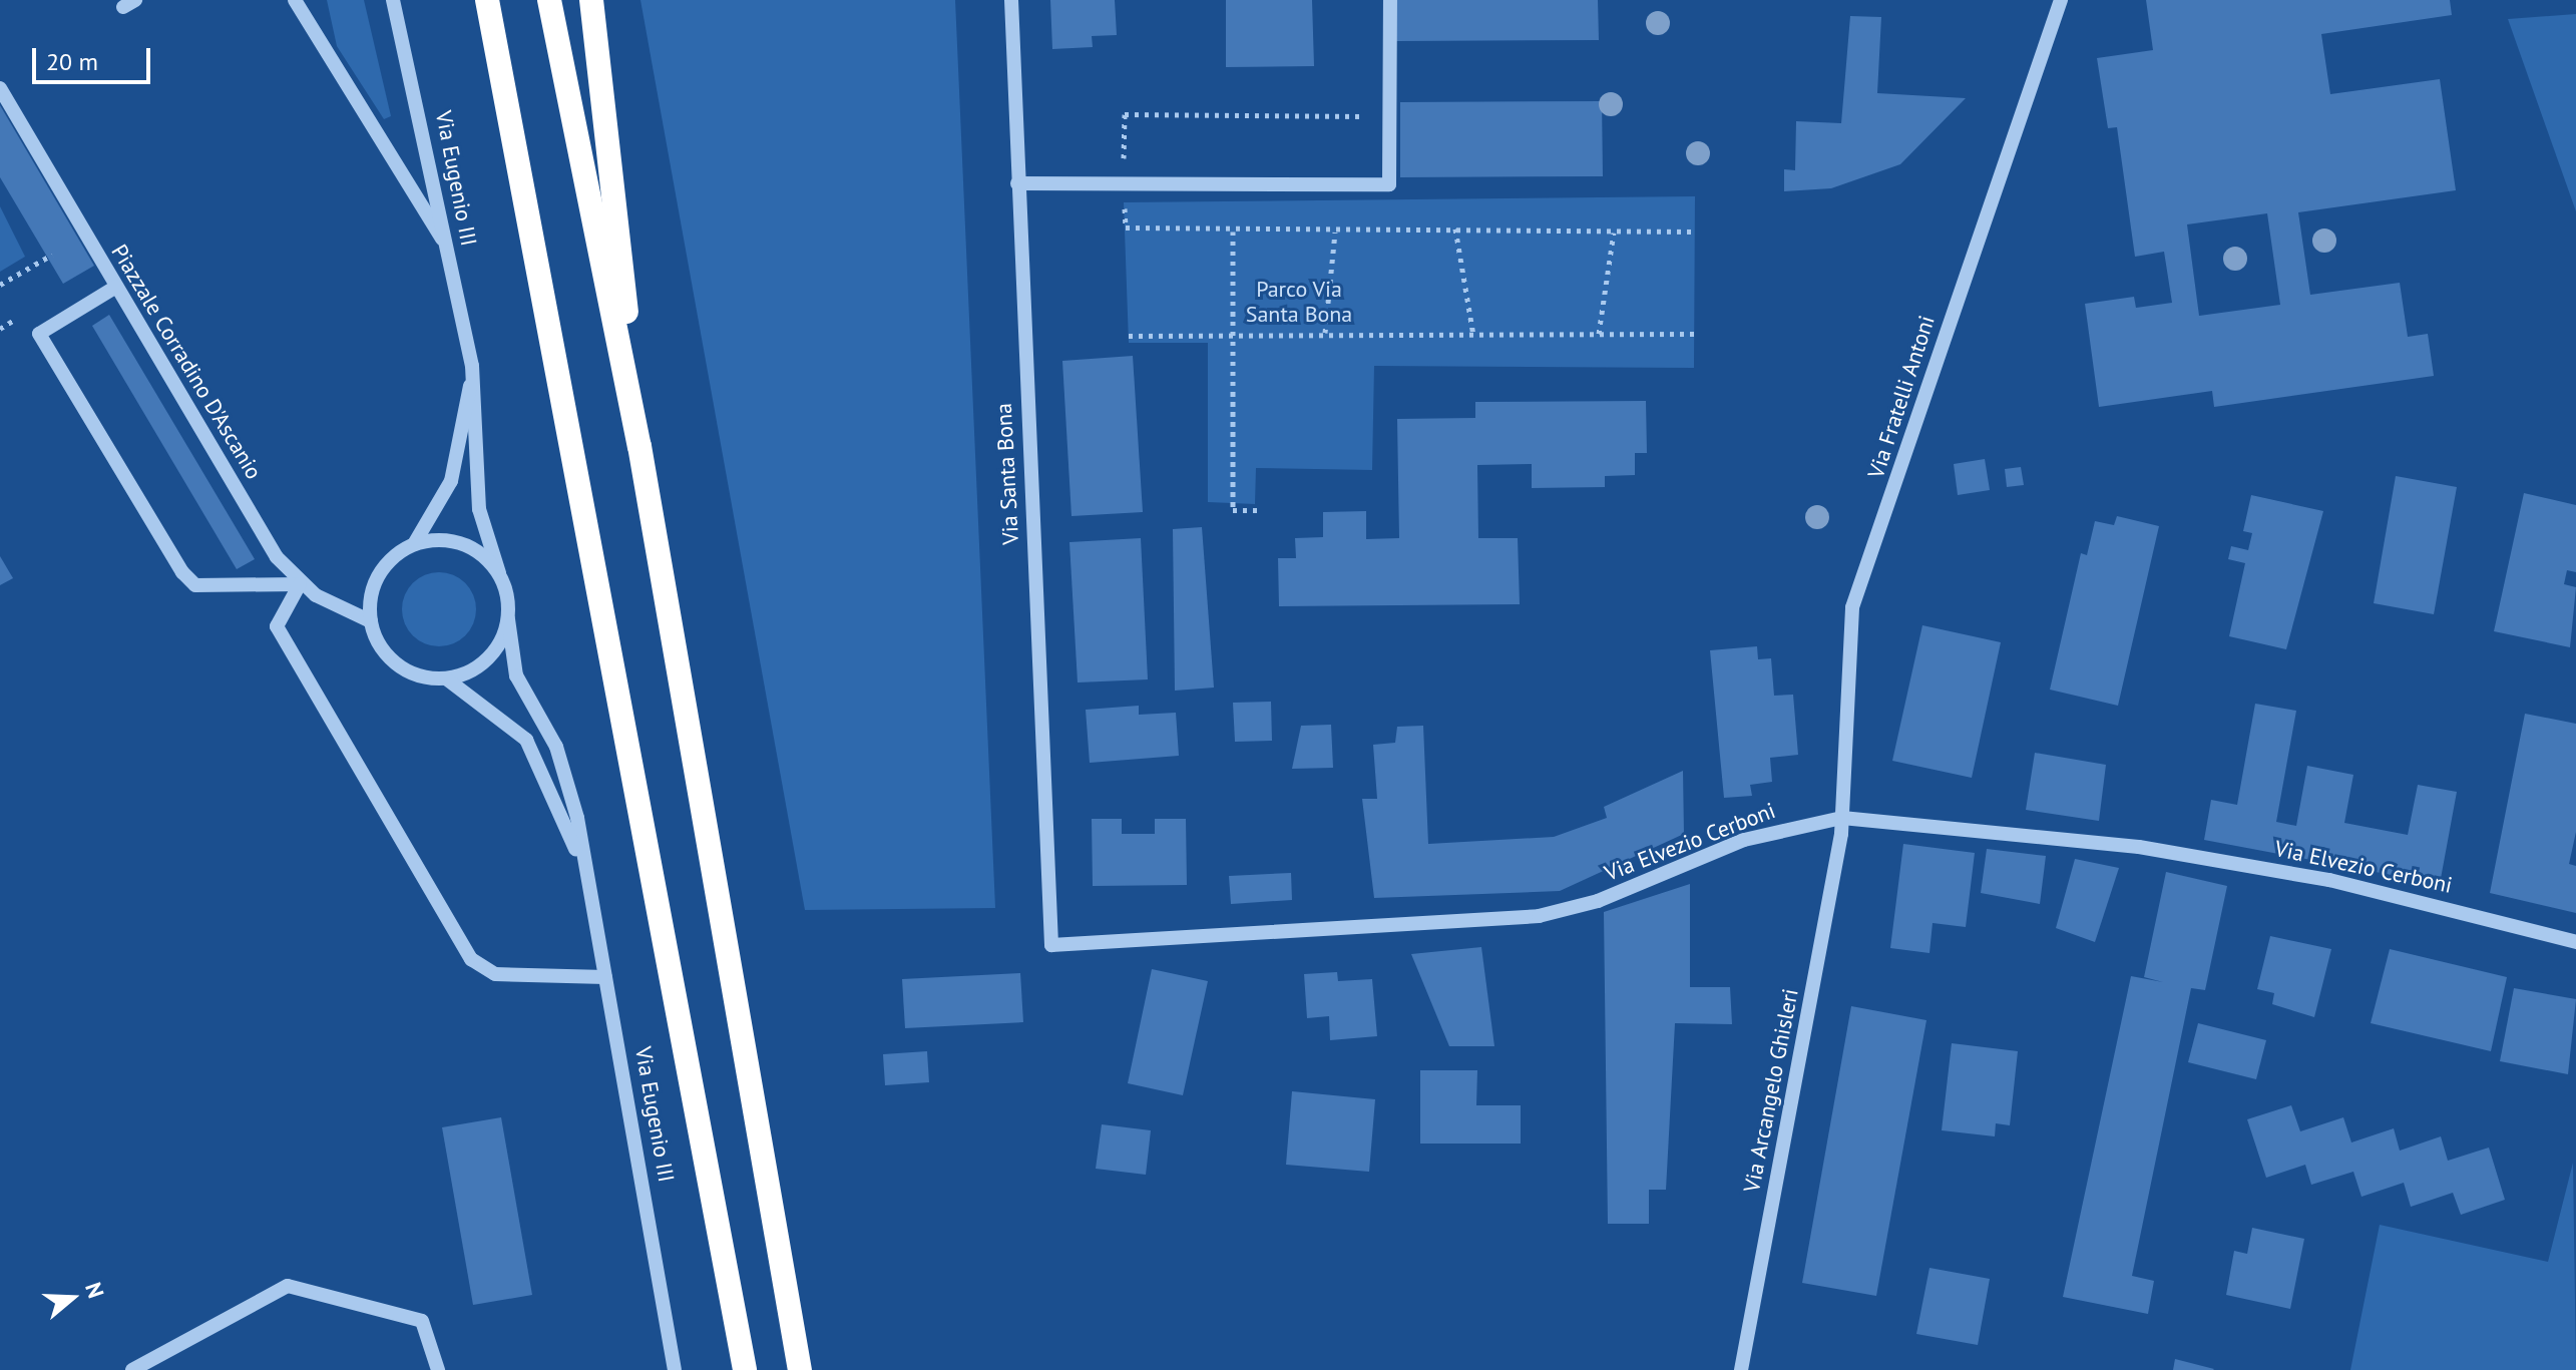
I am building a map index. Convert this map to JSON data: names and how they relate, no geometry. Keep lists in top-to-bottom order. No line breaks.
{"streets":{"street":["Via Eugenio III","Piazzale Corradino D'Ascanio","Via Fratelli Antoni","Via Santa Bona","Via Elvezio Cerboni","Via Arcangelo Ghisleri"]},"crossings":[["Via Fratelli Antoni","Via Elvezio Cerboni"],["Via Fratelli Antoni","Via Arcangelo Ghisleri"],["Via Santa Bona","Via Elvezio Cerboni"],["Via Elvezio Cerboni","Via Arcangelo Ghisleri"]],"parks":["Parco Via Santa Bona"],"scale_bar":"20 m","north":"right"}
